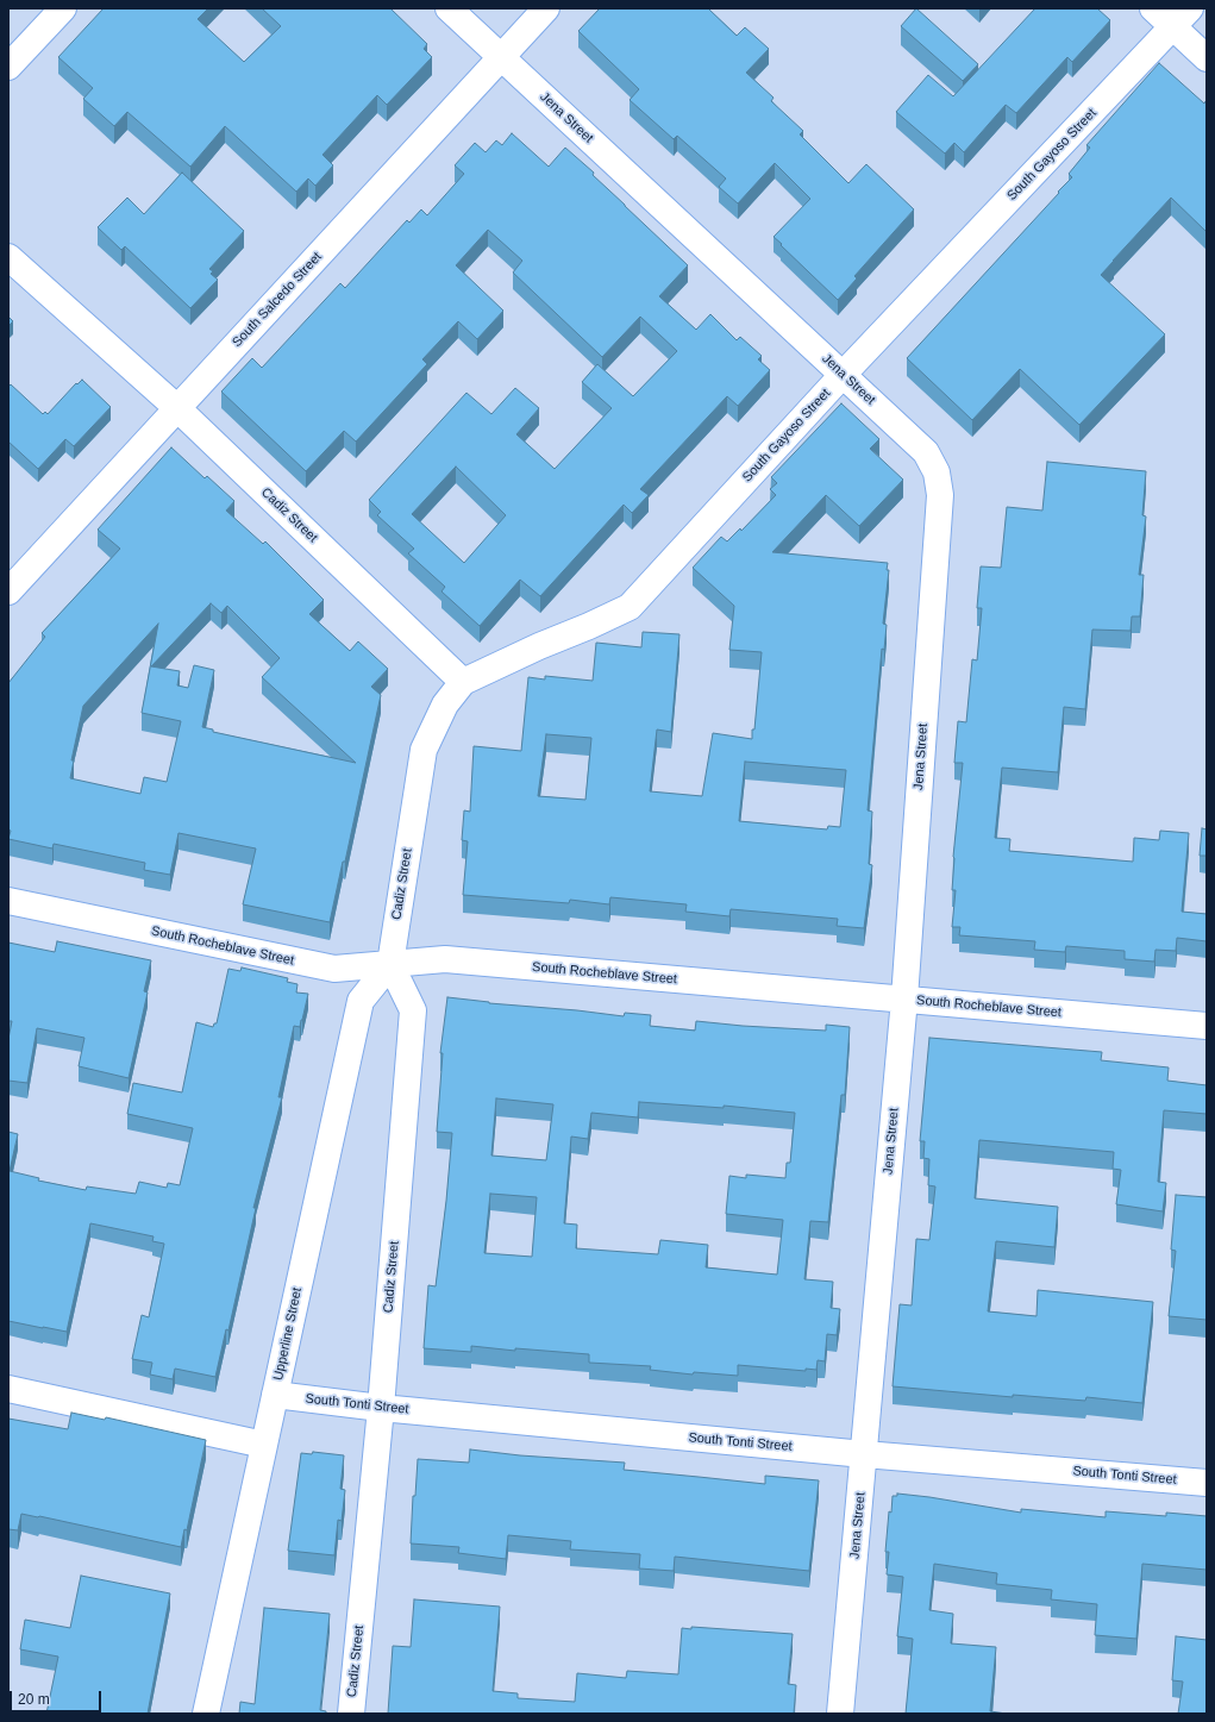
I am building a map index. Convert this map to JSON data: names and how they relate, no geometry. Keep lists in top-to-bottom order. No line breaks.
{"streets":{"street":["Jena Street","South Gayoso Street","South Salcedo Street","Cadiz Street","South Rocheblave Street","Upperline Street","South Tonti Street"]},"crossings":[["Jena Street","South Gayoso Street"],["Jena Street","South Salcedo Street"],["Jena Street","South Rocheblave Street"],["Jena Street","South Tonti Street"],["South Gayoso Street","Cadiz Street"],["South Salcedo Street","Cadiz Street"],["Cadiz Street","South Rocheblave Street"],["Cadiz Street","Upperline Street"],["Cadiz Street","South Tonti Street"],["South Rocheblave Street","Upperline Street"],["Upperline Street","South Tonti Street"]],"scale_bar":"20 m"}
